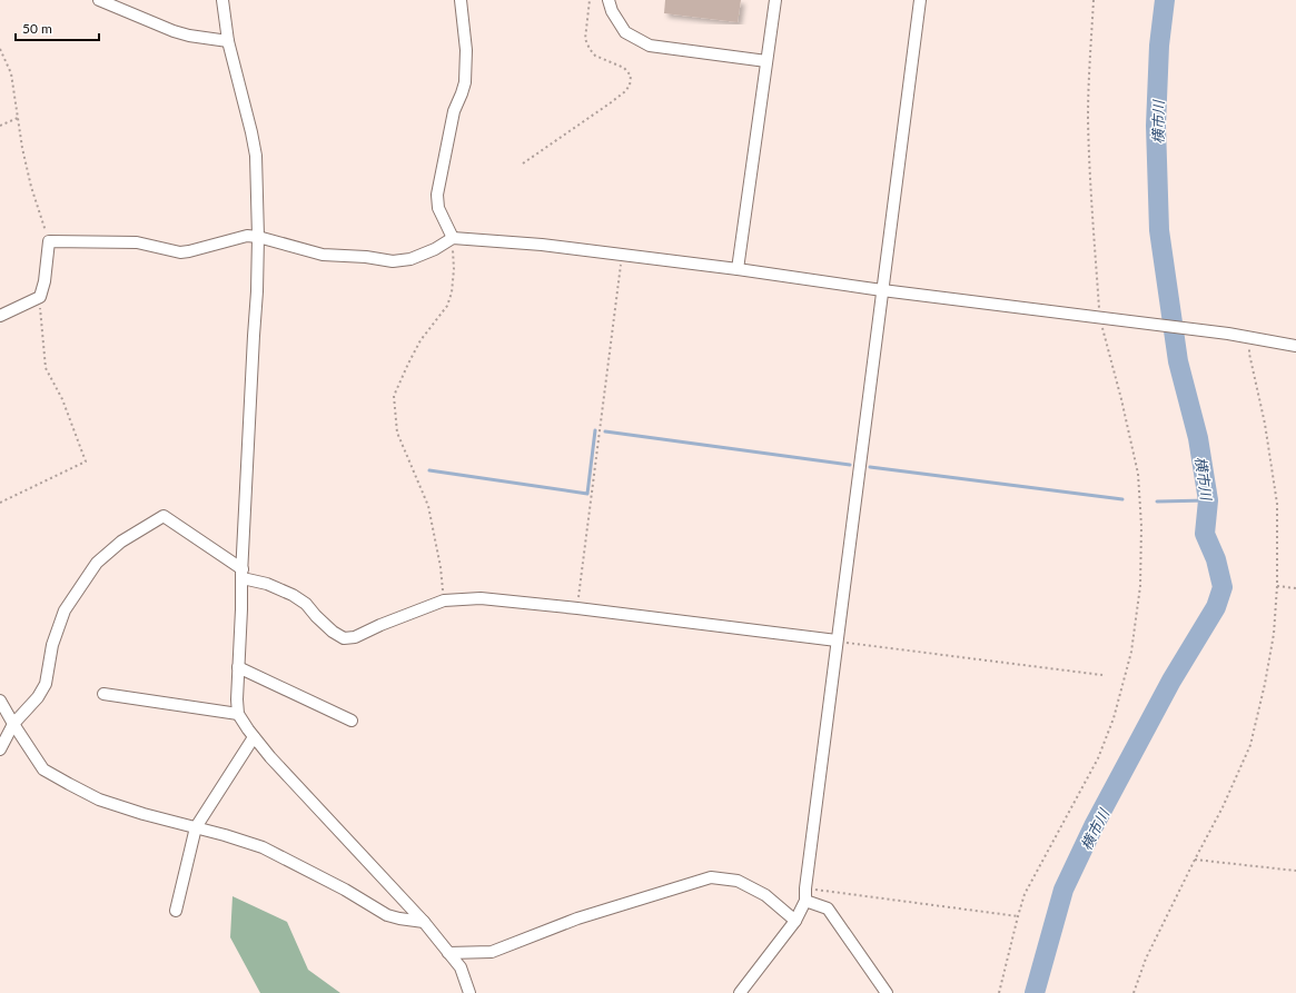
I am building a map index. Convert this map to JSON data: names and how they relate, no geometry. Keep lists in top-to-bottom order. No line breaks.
{"water":["横市川"],"scale_bar":"50 m"}
